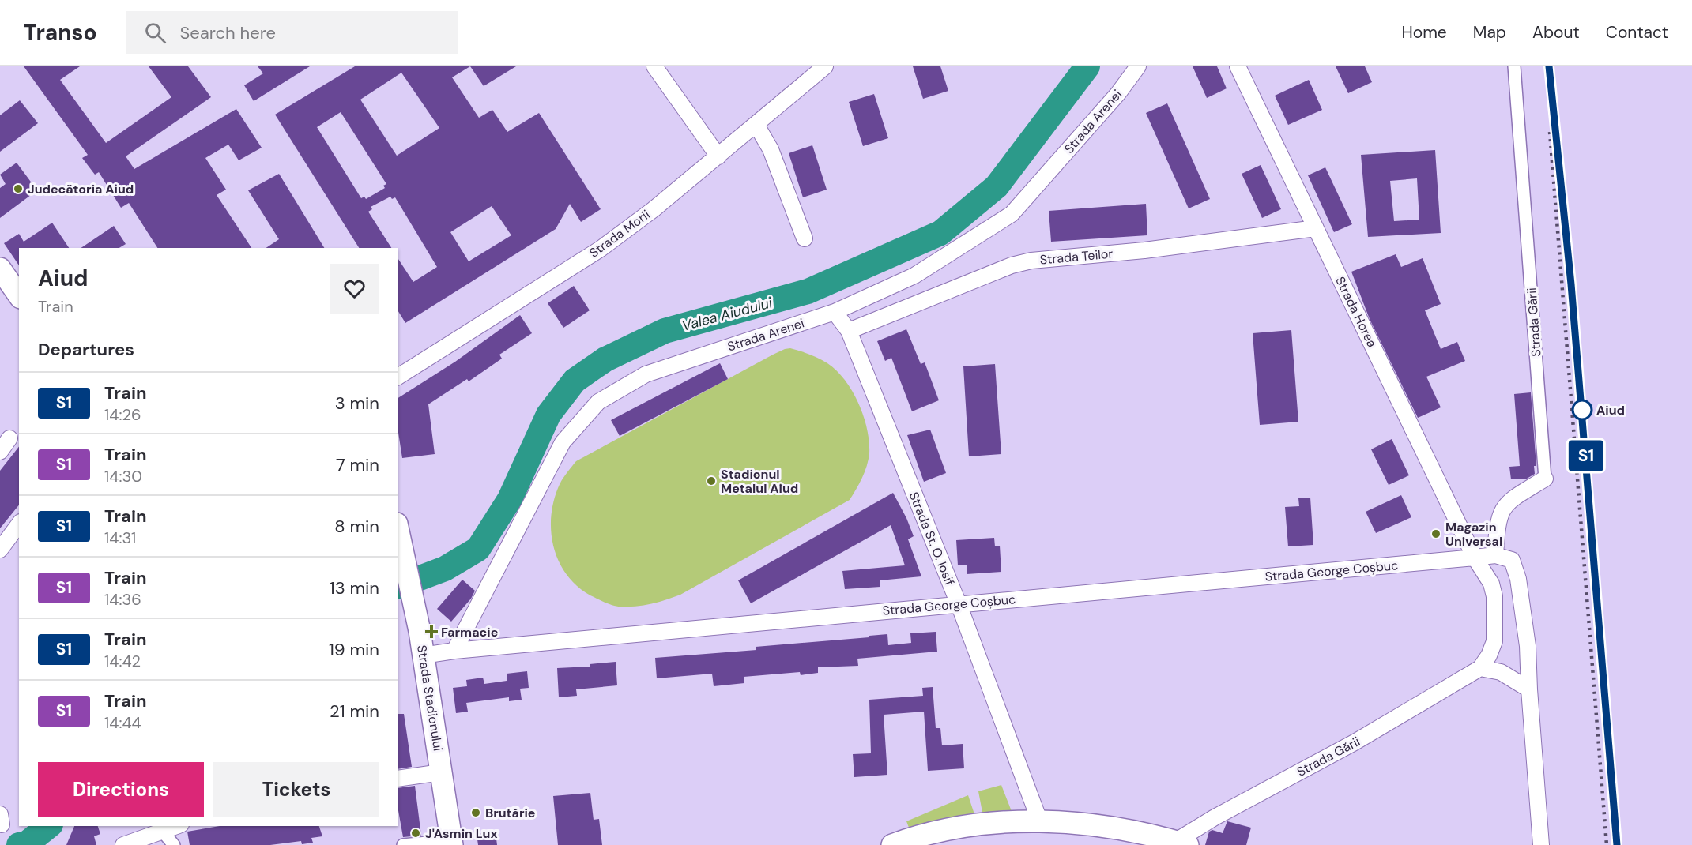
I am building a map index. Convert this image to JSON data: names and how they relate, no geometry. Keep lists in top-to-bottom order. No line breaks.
{"streets":{"main road":["Strada Stadionului"],"street":["Strada Arenei","Strada Morii","Strada Teilor","Strada Horea","Strada Gării","Strada St. O. Iosif","Strada George Coșbuc"]},"crossings":[["Strada Arenei","Strada St. O. Iosif"],["Strada Arenei","Strada George Coșbuc"],["Strada Teilor","Strada Horea"],["Strada Teilor","Strada St. O. Iosif"],["Strada Horea","Strada Gării"],["Strada Horea","Strada George Coșbuc"],["Strada Gării","Strada George Coșbuc"],["Strada St. O. Iosif","Strada George Coșbuc"],["Strada George Coșbuc","Strada Stadionului"]],"water":["Valea Aiudului"],"places":{"other":["Judecătoria Aiud","Aiud","Stadionul Metalul Aiud","Magazin Universal","Brutărie","J'Asmin Lux"],"health":["Farmacie"]},"page":{"header":"Transo","search":"Search here","nav":["Home","Map","About","Contact"],"on_map":"S1","heading":[["Aiud","Train"],"Departures"],"list":[{"mark":"S1","name":"Train","note":"14:26","value":"3 min"},{"mark":"S1","name":"Train","note":"14:30","value":"7 min"},{"mark":"S1","name":"Train","note":"14:31","value":"8 min"},{"mark":"S1","name":"Train","note":"14:36","value":"13 min"},{"mark":"S1","name":"Train","note":"14:42","value":"19 min"},{"mark":"S1","name":"Train","note":"14:44","value":"21 min"}],"buttons":["Directions","Tickets"]}}
